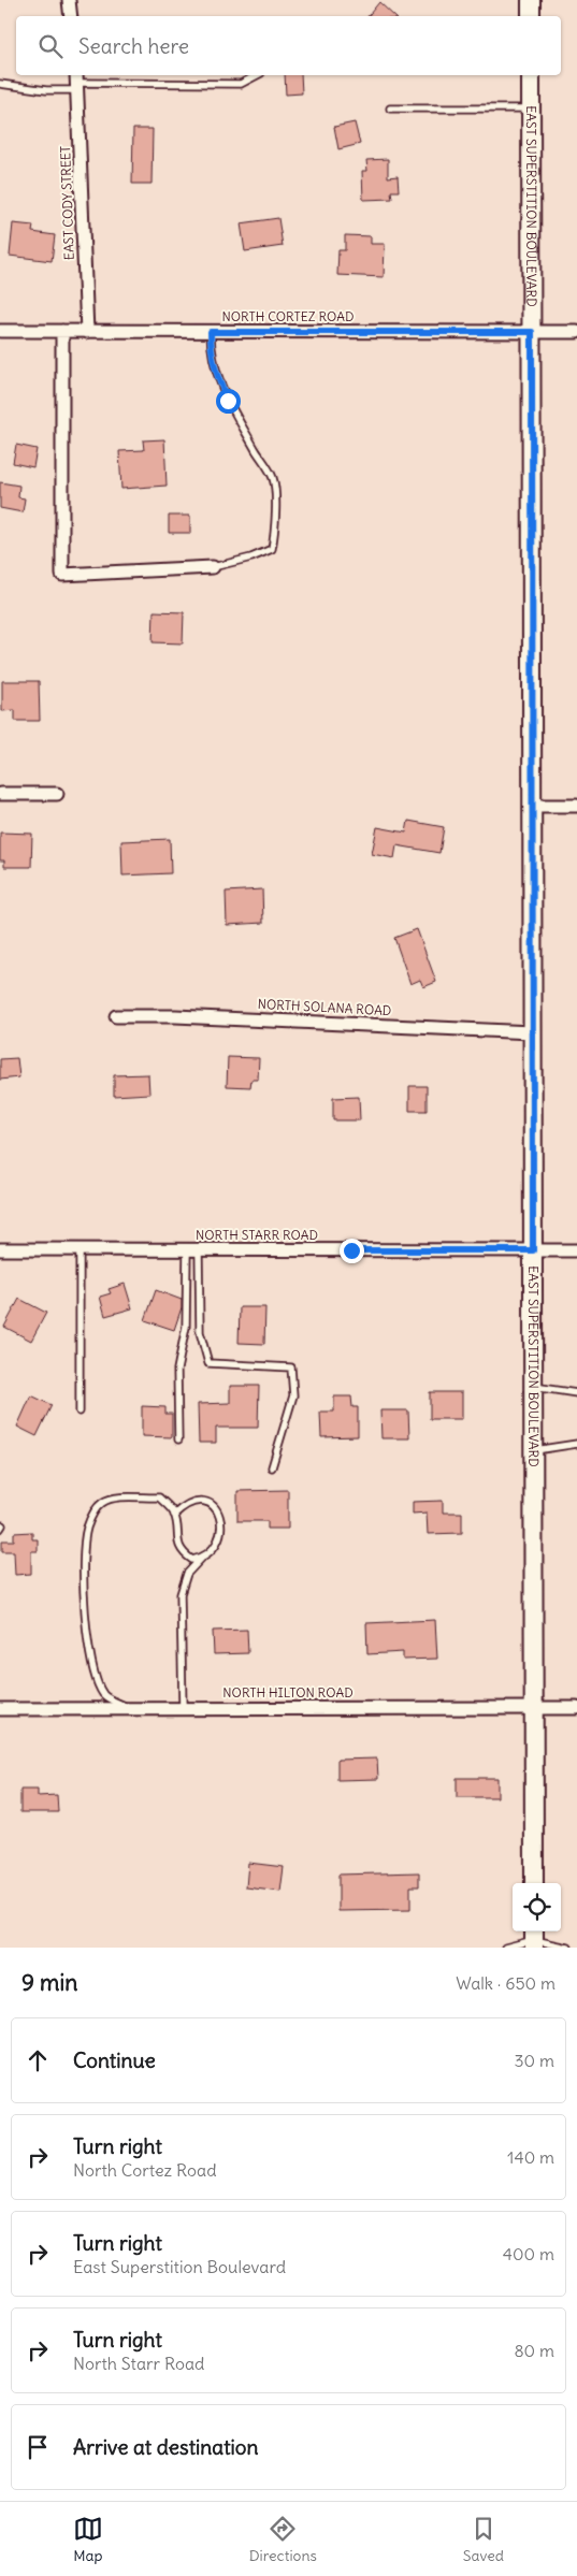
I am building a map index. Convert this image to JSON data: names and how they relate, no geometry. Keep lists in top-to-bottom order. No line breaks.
{"streets":{"main road":["EAST SUPERSTITION BOULEVARD"],"street":["EAST CODY STREET","NORTH CORTEZ ROAD","NORTH SOLANA ROAD","NORTH STARR ROAD","NORTH HILTON ROAD"]},"crossings":[["EAST CODY STREET","NORTH CORTEZ ROAD"],["EAST SUPERSTITION BOULEVARD","NORTH CORTEZ ROAD"],["EAST SUPERSTITION BOULEVARD","NORTH SOLANA ROAD"],["EAST SUPERSTITION BOULEVARD","NORTH STARR ROAD"],["EAST SUPERSTITION BOULEVARD","NORTH HILTON ROAD"]],"page":{"search":"Search here","heading":["9 min","Walk · 650 m"],"list":[["Continue","30 m"],["Turn right","North Cortez Road","140 m"],["Turn right","East Superstition Boulevard","400 m"],["Turn right","North Starr Road","80 m"],"Arrive at destination"],"nav":["Map","Directions","Saved"]}}
